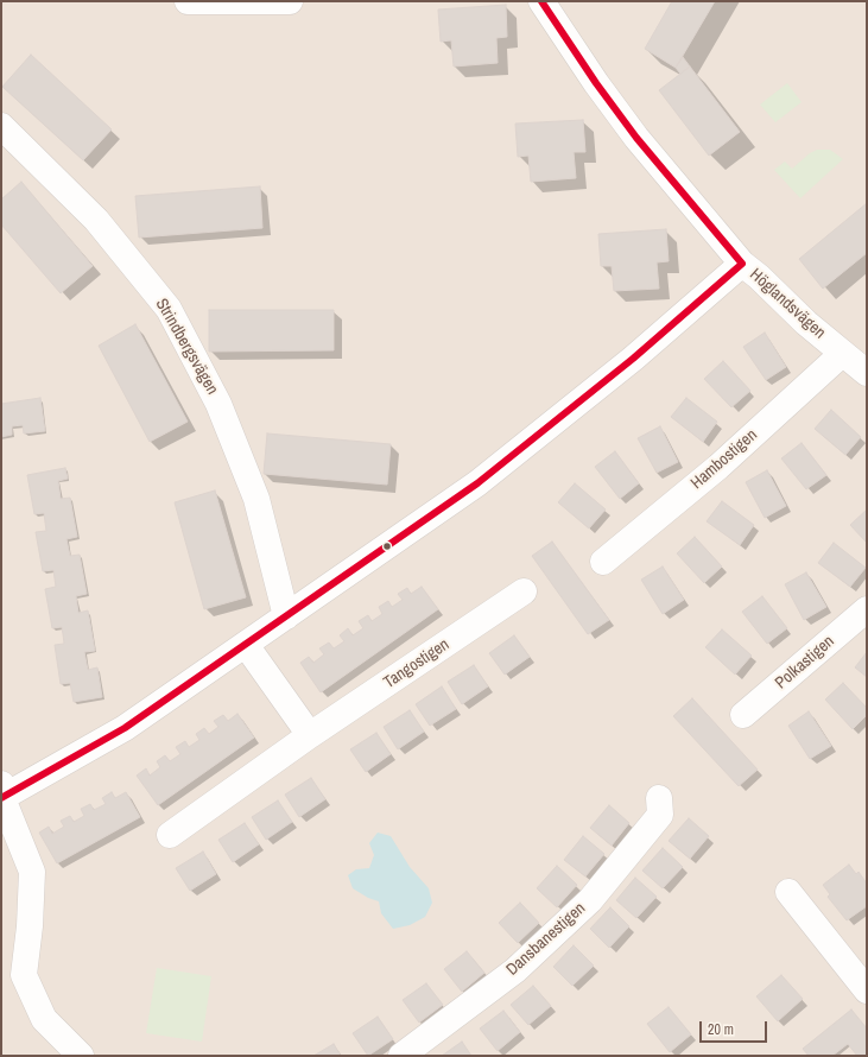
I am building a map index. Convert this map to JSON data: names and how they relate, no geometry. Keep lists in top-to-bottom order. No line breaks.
{"streets":{"street":["Höglandsvägen","Strindbergsvägen","Hambostigen","Polkastigen","Tangostigen","Dansbanestigen"]},"crossings":[["Höglandsvägen","Hambostigen"]],"scale_bar":"20 m"}
